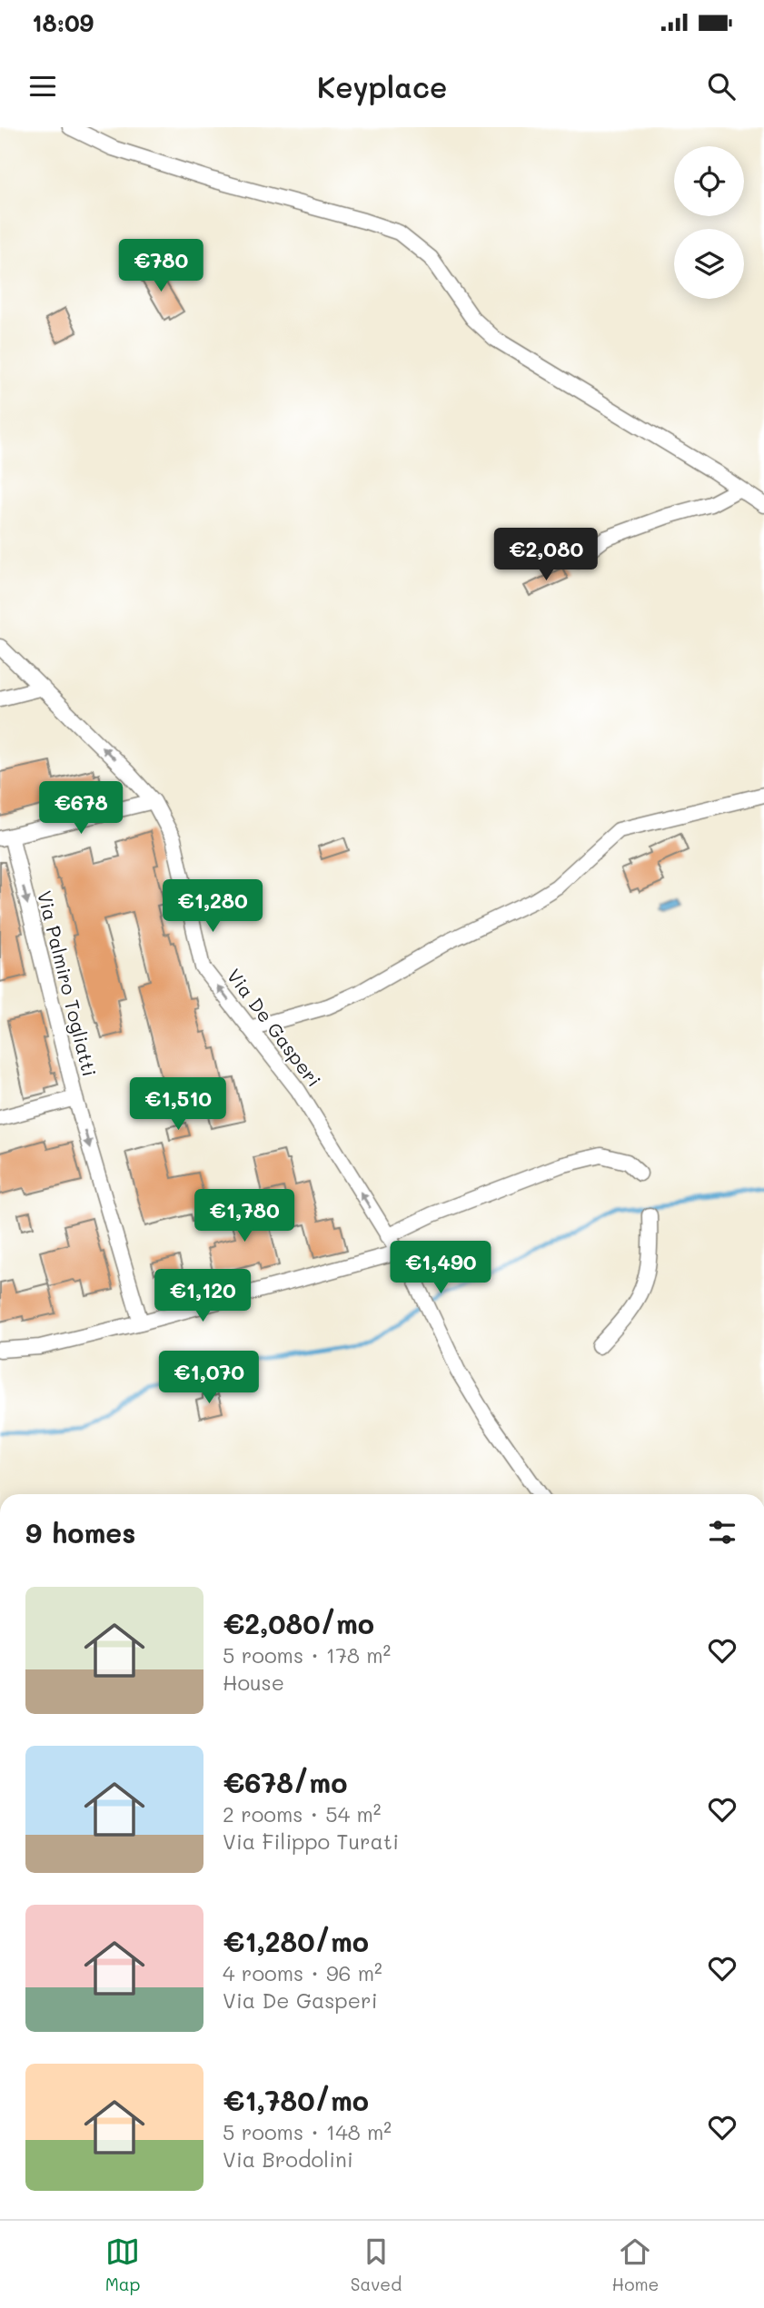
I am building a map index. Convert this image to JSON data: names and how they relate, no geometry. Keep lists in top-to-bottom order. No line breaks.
{"streets":{"street":["Via Palmiro Togliatti","Via De Gasperi"]},"one_way":["Via Palmiro Togliatti","Via De Gasperi"],"page":{"status":"18:09","header":"Keyplace","price":["€780","€2,080","€678","€1,280","€1,510","€1,780","€1,490","€1,120","€1,070"],"heading":"9 homes","list":[{"name":"€2,080/mo","note":"5 rooms · 178 m² · House"},{"name":"€678/mo","note":"2 rooms · 54 m² · Via Filippo Turati"},{"name":"€1,280/mo","note":"4 rooms · 96 m² · Via De Gasperi"},{"name":"€1,780/mo","note":"5 rooms · 148 m² · Via Brodolini"}],"tabs":["Map","Saved","Home"]}}
